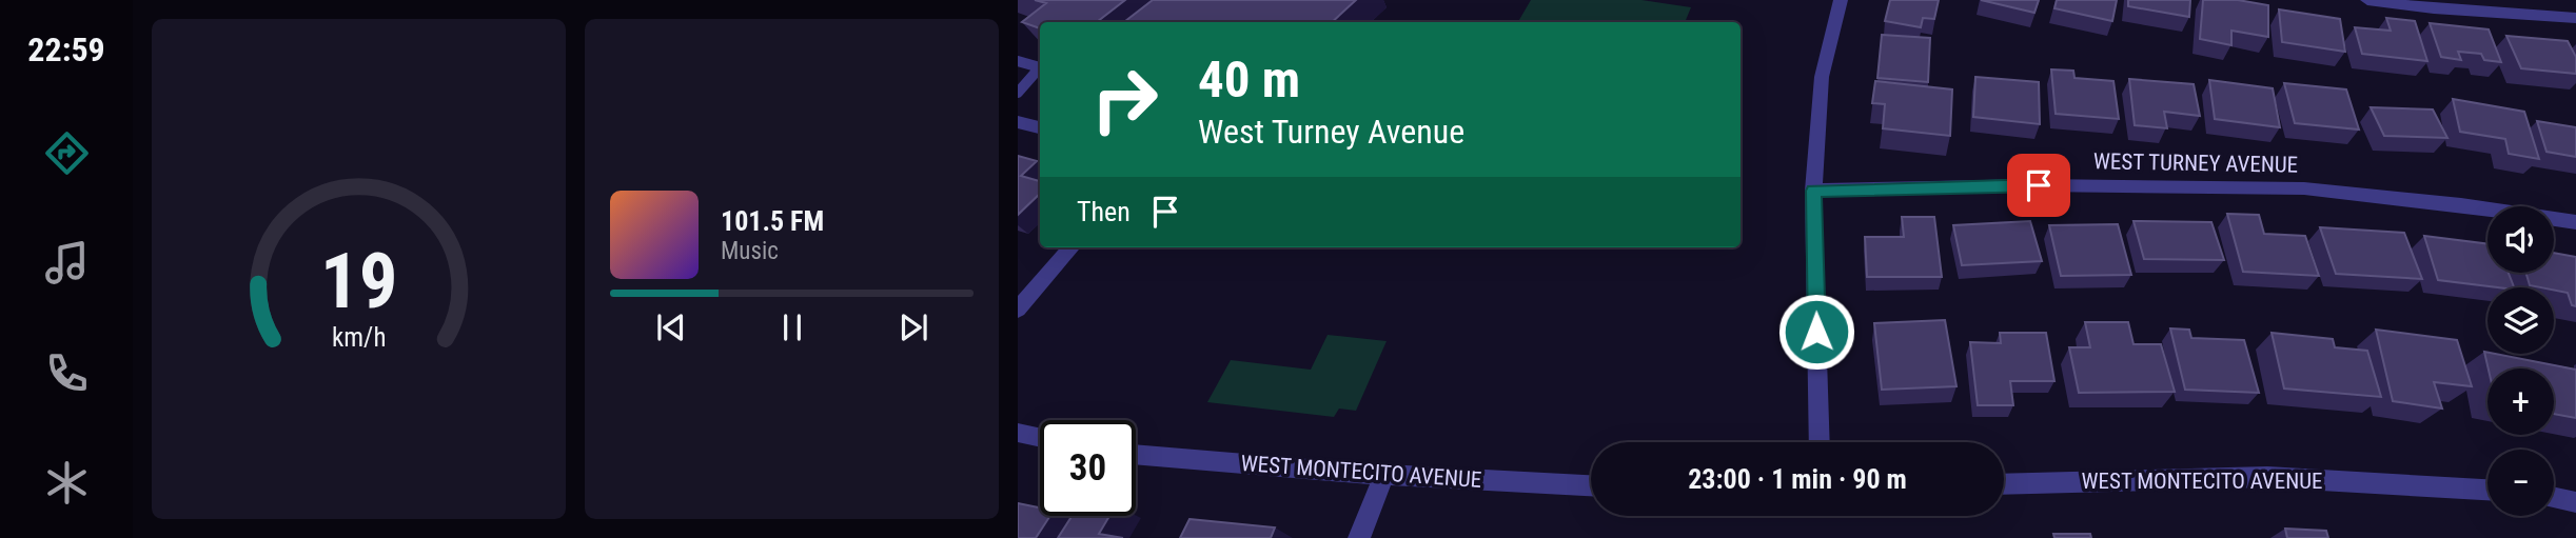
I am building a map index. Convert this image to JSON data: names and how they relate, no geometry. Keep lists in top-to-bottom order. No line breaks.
{"streets":{"street":["WEST TURNEY AVENUE","WEST MONTECITO AVENUE"]},"page":{"tabs":"22:59","turn":["40 m","West Turney Avenue"],"then":"Then","song":["101.5 FM","Music"],"map_buttons":["+","−"],"limit":"30","trip":"23:00 · 1 min · 90 m","gauge":["19","km/h"]}}
